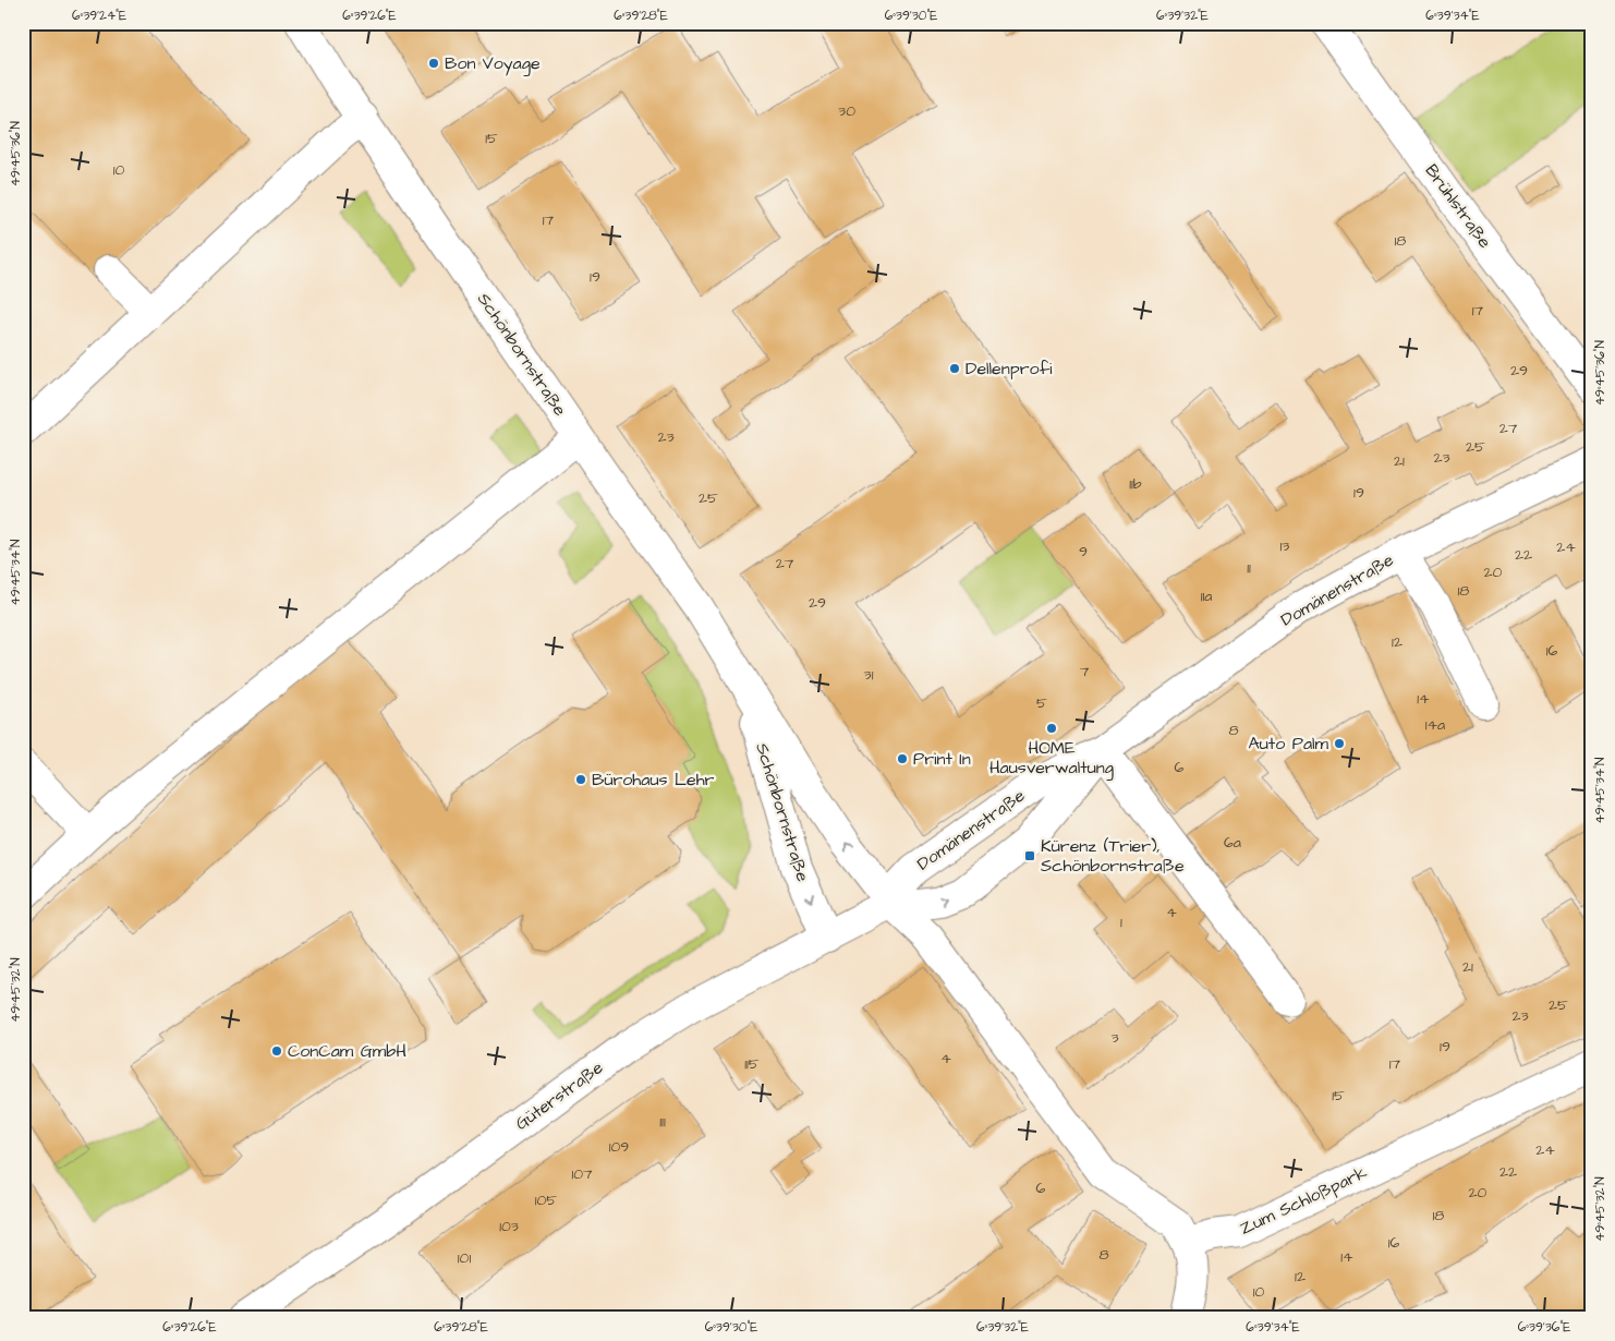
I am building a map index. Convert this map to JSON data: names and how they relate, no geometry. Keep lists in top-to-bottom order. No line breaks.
{"streets":{"street":["Brühlstraße","Schönbornstraße","Domänenstraße","Güterstraße","Zum Schloßpark"]},"crossings":[["Schönbornstraße","Domänenstraße"],["Schönbornstraße","Güterstraße"],["Domänenstraße","Güterstraße"]],"places":{"other":["Bon Voyage","Dellenprofi","HOME Hausverwaltung","Auto Palm","Print In","Bürohaus Lehr","ConCam GmbH"],"transit":["Kürenz (Trier), Schönbornstraße"]},"house_numbers":["30","15","10","17","18","19","17","29","27","23","25","23","21","11b","19","25","13","24","9","22","27","11","20","18","11a","29","12","16","7","31","14","5","14a","8","6","6a","4","1","21","25","23","3","19","4","115","17","15","111","109","24","22","107","6","20","105","18","103","16","8","14","101","12","10"],"coordinates":["6°39'24\"E","6°39'26\"E","6°39'28\"E","6°39'30\"E","6°39'32\"E","6°39'34\"E","49°45'36\"N","49°45'34\"N","49°45'32\"N","6°39'36\"E"]}
